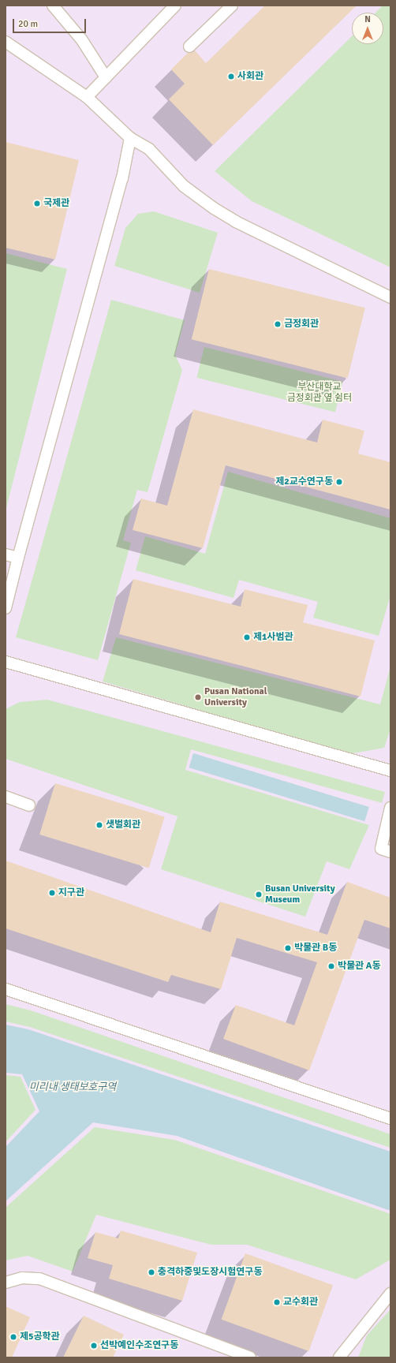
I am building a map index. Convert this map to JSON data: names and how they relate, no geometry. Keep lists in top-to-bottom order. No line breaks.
{"water":["미리내 생태보호구역"],"parks":["부산대학교 금정회관 옆 쉼터"],"places":["사회관","국제관","금정회관","제2교수연구동","제1사범관","Pusan National University","샛벌회관","지구관","Busan University Museum","박물관 B동","박물관 A동","충격하중및도장시험연구동","교수회관","제5공학관","선박예인수조연구동"],"scale_bar":"20 m","north":"top"}
